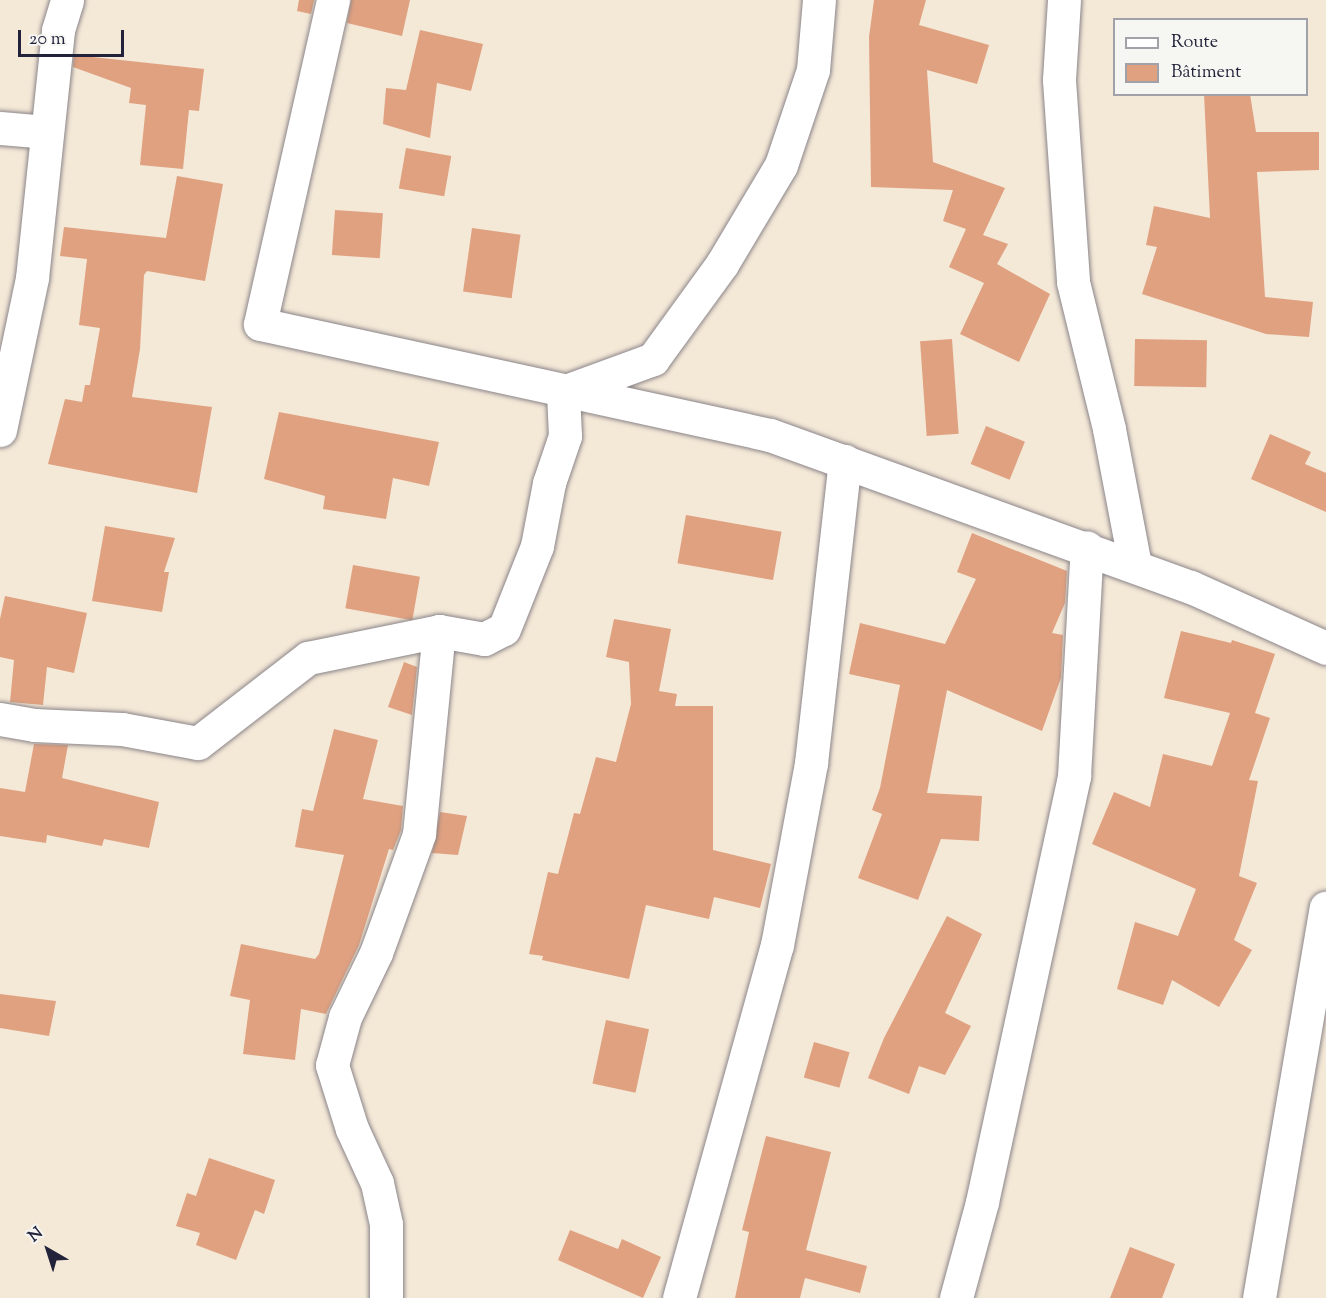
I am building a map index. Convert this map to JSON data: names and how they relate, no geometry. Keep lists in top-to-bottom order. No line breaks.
{"legend":["Route","Bâtiment"],"scale_bar":"20 m","north":"top left"}
